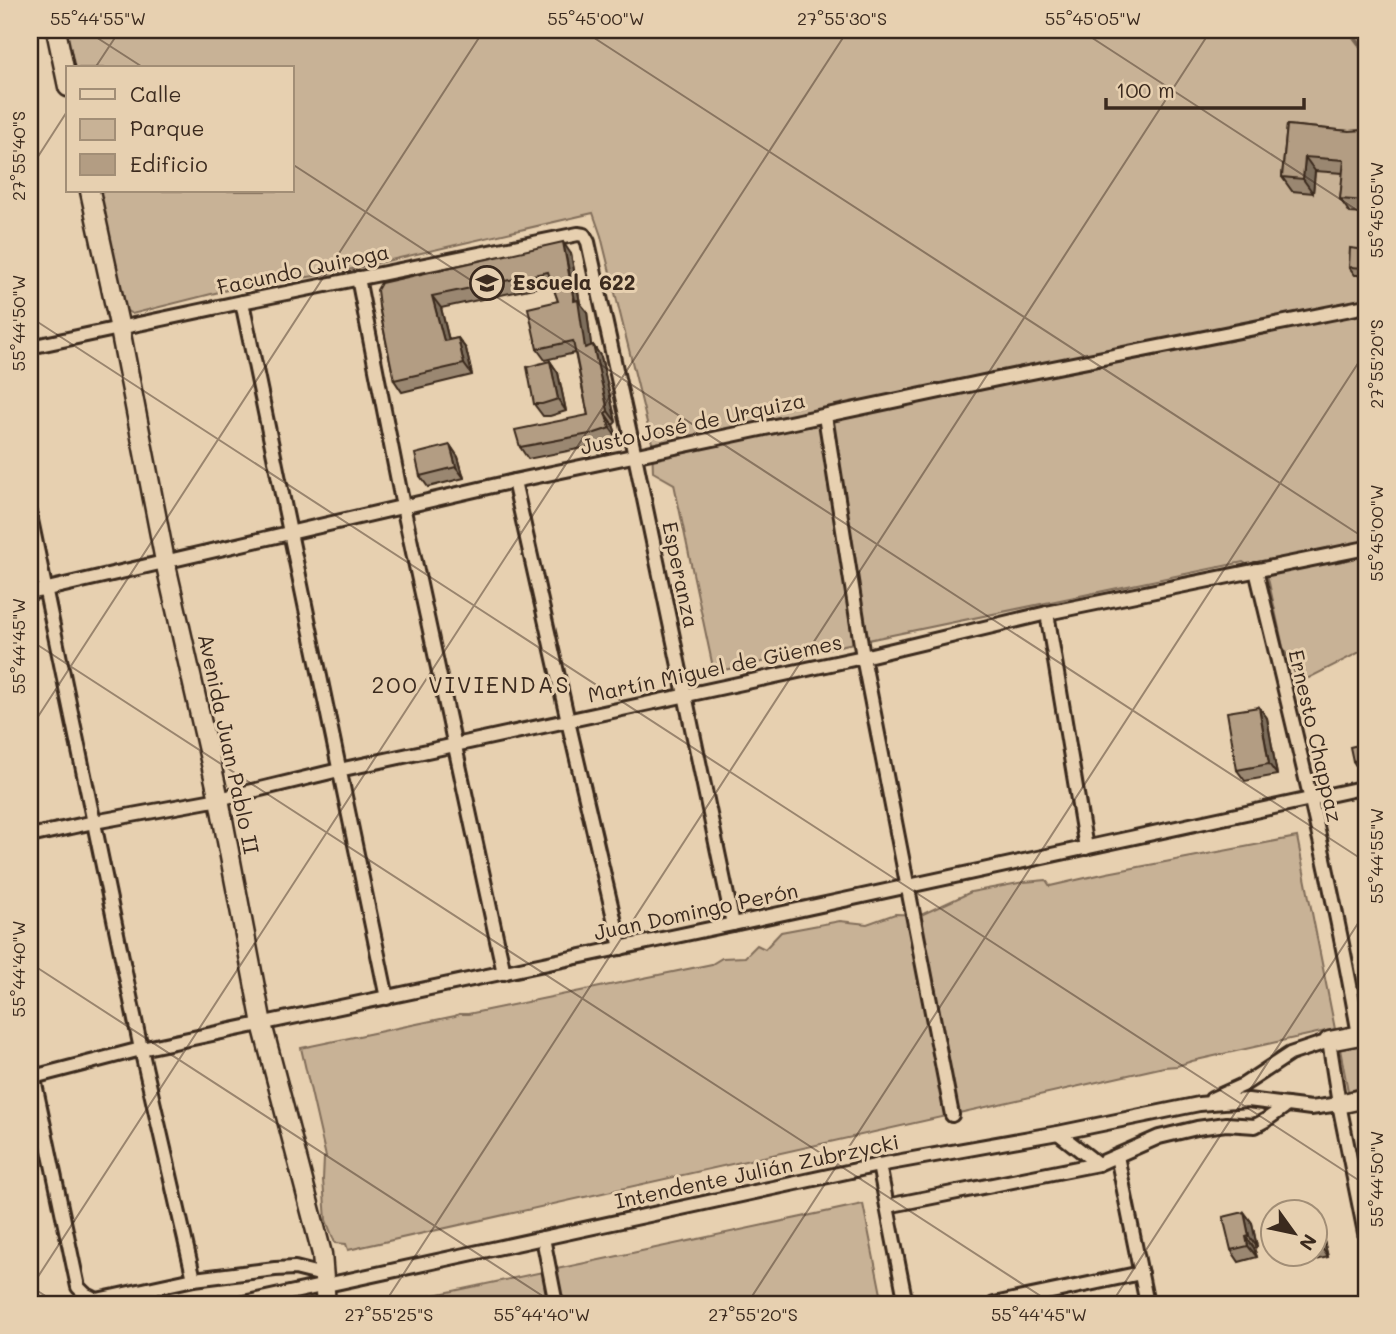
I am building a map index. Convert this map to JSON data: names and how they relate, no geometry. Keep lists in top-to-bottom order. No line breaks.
{"streets":{"street":["Facundo Quiroga","Justo José de Urquiza","Esperanza","Martín Miguel de Güemes","Ernesto Chappaz","Avenida Juan Pablo II","Juan Domingo Perón","Intendente Julián Zubrzycki"]},"crossings":[["Facundo Quiroga","Esperanza"],["Facundo Quiroga","Avenida Juan Pablo II"],["Justo José de Urquiza","Esperanza"],["Justo José de Urquiza","Avenida Juan Pablo II"],["Esperanza","Martín Miguel de Güemes"],["Esperanza","Juan Domingo Perón"],["Martín Miguel de Güemes","Ernesto Chappaz"],["Martín Miguel de Güemes","Avenida Juan Pablo II"],["Ernesto Chappaz","Juan Domingo Perón"],["Avenida Juan Pablo II","Juan Domingo Perón"],["Avenida Juan Pablo II","Intendente Julián Zubrzycki"]],"districts":["200 VIVIENDAS"],"places":{"school or university":["Escuela 622"]},"legend":["Calle","Parque","Edificio"],"scale_bar":"100 m","north":"bottom right","coordinates":["55°44'55\"W","55°45'00\"W","27°55'30\"S","55°45'05\"W","27°55'40\"S","55°44'50\"W","27°55'20\"S","55°44'45\"W","55°44'40\"W","27°55'25\"S"]}
